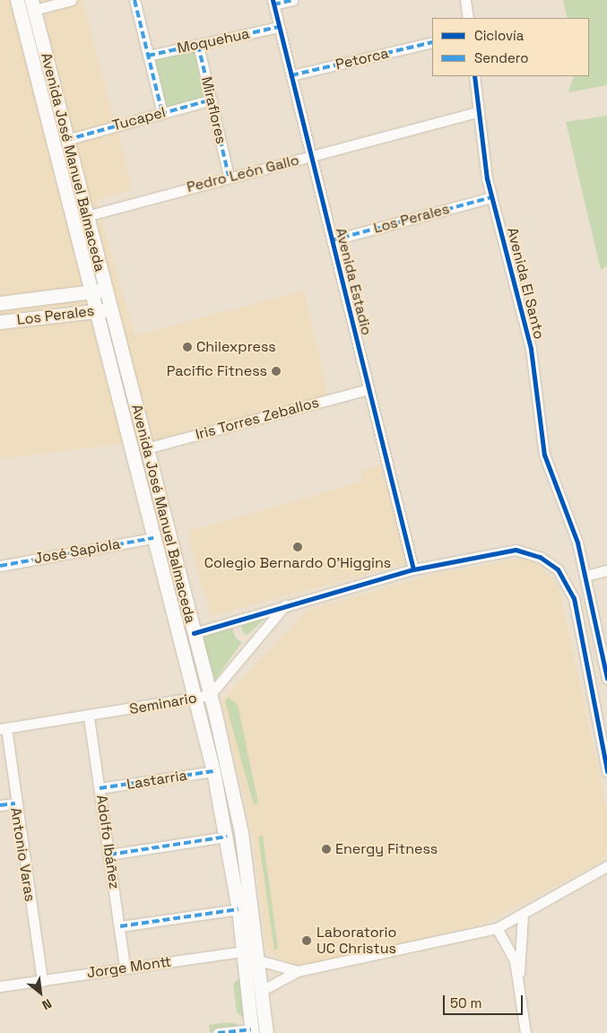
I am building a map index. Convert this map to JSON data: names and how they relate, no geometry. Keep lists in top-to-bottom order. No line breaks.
{"streets":{"main road":["Avenida José Manuel Balmaceda","Los Perales"],"street":["Moquehua","Petorca","Miraflores","Tucapel","Pedro León Gallo","Avenida Estadio","Avenida El Santo","Iris Torres Zeballos","José Sapiola","Seminario","Lastarria","Adolfo Ibáñez","Antonio Varas","Jorge Montt"]},"crossings":[["Moquehua","Miraflores"],["Moquehua","Avenida Estadio"],["Petorca","Avenida Estadio"],["Miraflores","Tucapel"],["Miraflores","Pedro León Gallo"],["Tucapel","Avenida José Manuel Balmaceda"],["Avenida José Manuel Balmaceda","Pedro León Gallo"],["Avenida José Manuel Balmaceda","Los Perales"],["Avenida José Manuel Balmaceda","Iris Torres Zeballos"],["Avenida José Manuel Balmaceda","José Sapiola"],["Avenida José Manuel Balmaceda","Seminario"],["Avenida José Manuel Balmaceda","Lastarria"],["Avenida José Manuel Balmaceda","Jorge Montt"],["Pedro León Gallo","Avenida Estadio"],["Pedro León Gallo","Avenida El Santo"],["Los Perales","Avenida Estadio"],["Los Perales","Avenida El Santo"],["Avenida Estadio","Iris Torres Zeballos"],["Seminario","Adolfo Ibáñez"],["Seminario","Antonio Varas"],["Lastarria","Adolfo Ibáñez"],["Adolfo Ibáñez","Jorge Montt"],["Antonio Varas","Jorge Montt"]],"places":["Chilexpress","Pacific Fitness","Colegio Bernardo O'Higgins","Energy Fitness","Laboratorio UC Christus"],"legend":["Ciclovía","Sendero"],"scale_bar":"50 m","north":"bottom right"}
